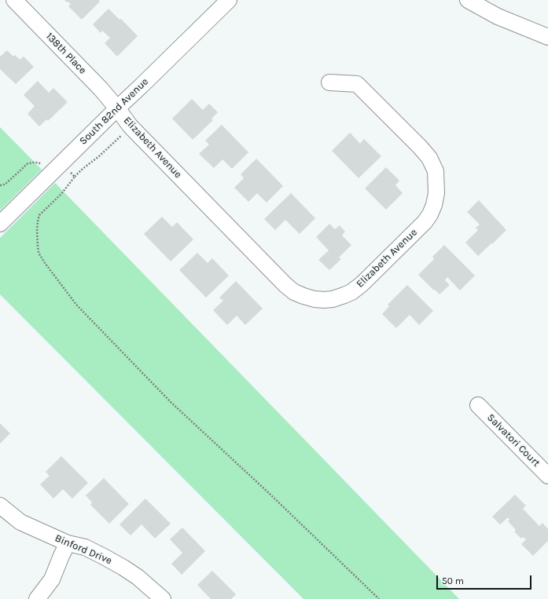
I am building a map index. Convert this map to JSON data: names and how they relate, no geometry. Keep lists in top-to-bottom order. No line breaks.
{"streets":{"street":["138th Place","South 82nd Avenue","Elizabeth Avenue","Salvatori Court","Binford Drive"]},"crossings":[["138th Place","South 82nd Avenue"],["138th Place","Elizabeth Avenue"],["South 82nd Avenue","Elizabeth Avenue"]],"scale_bar":"50 m"}
